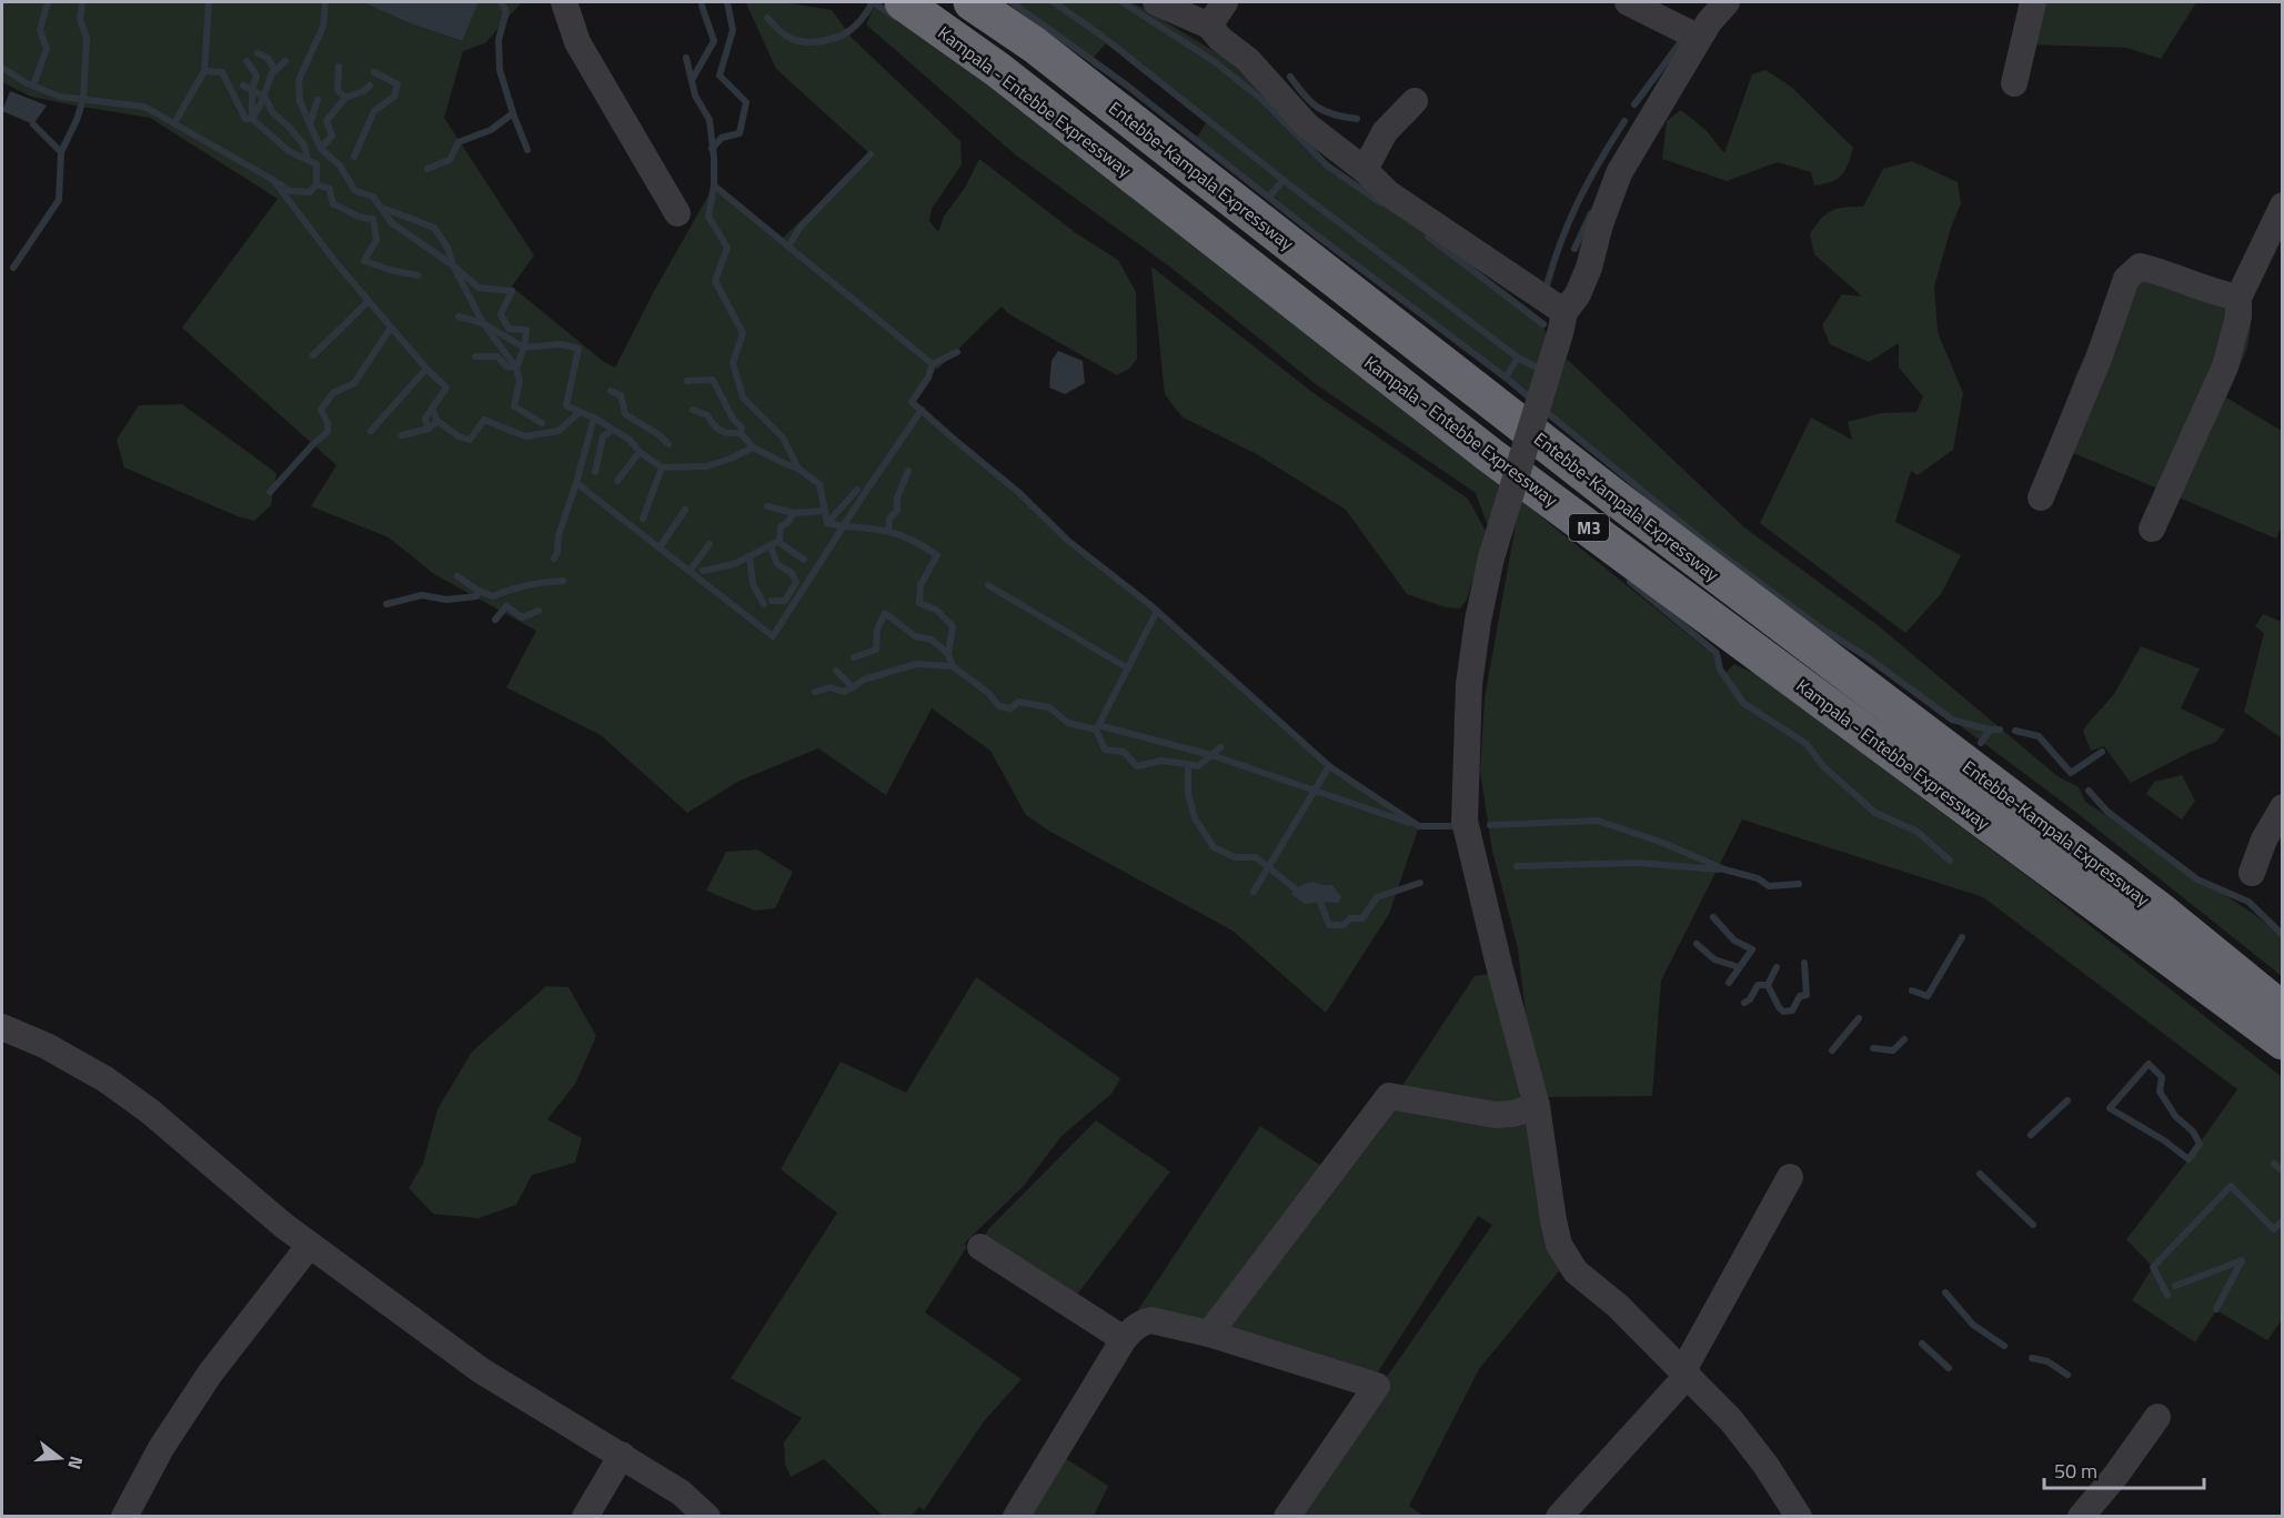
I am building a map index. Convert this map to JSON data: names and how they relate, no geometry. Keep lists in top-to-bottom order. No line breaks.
{"streets":{"highway":["Kampala - Entebbe Expressway","Entebbe-Kampala Expressway","M3"]},"scale_bar":"50 m","north":"right"}
